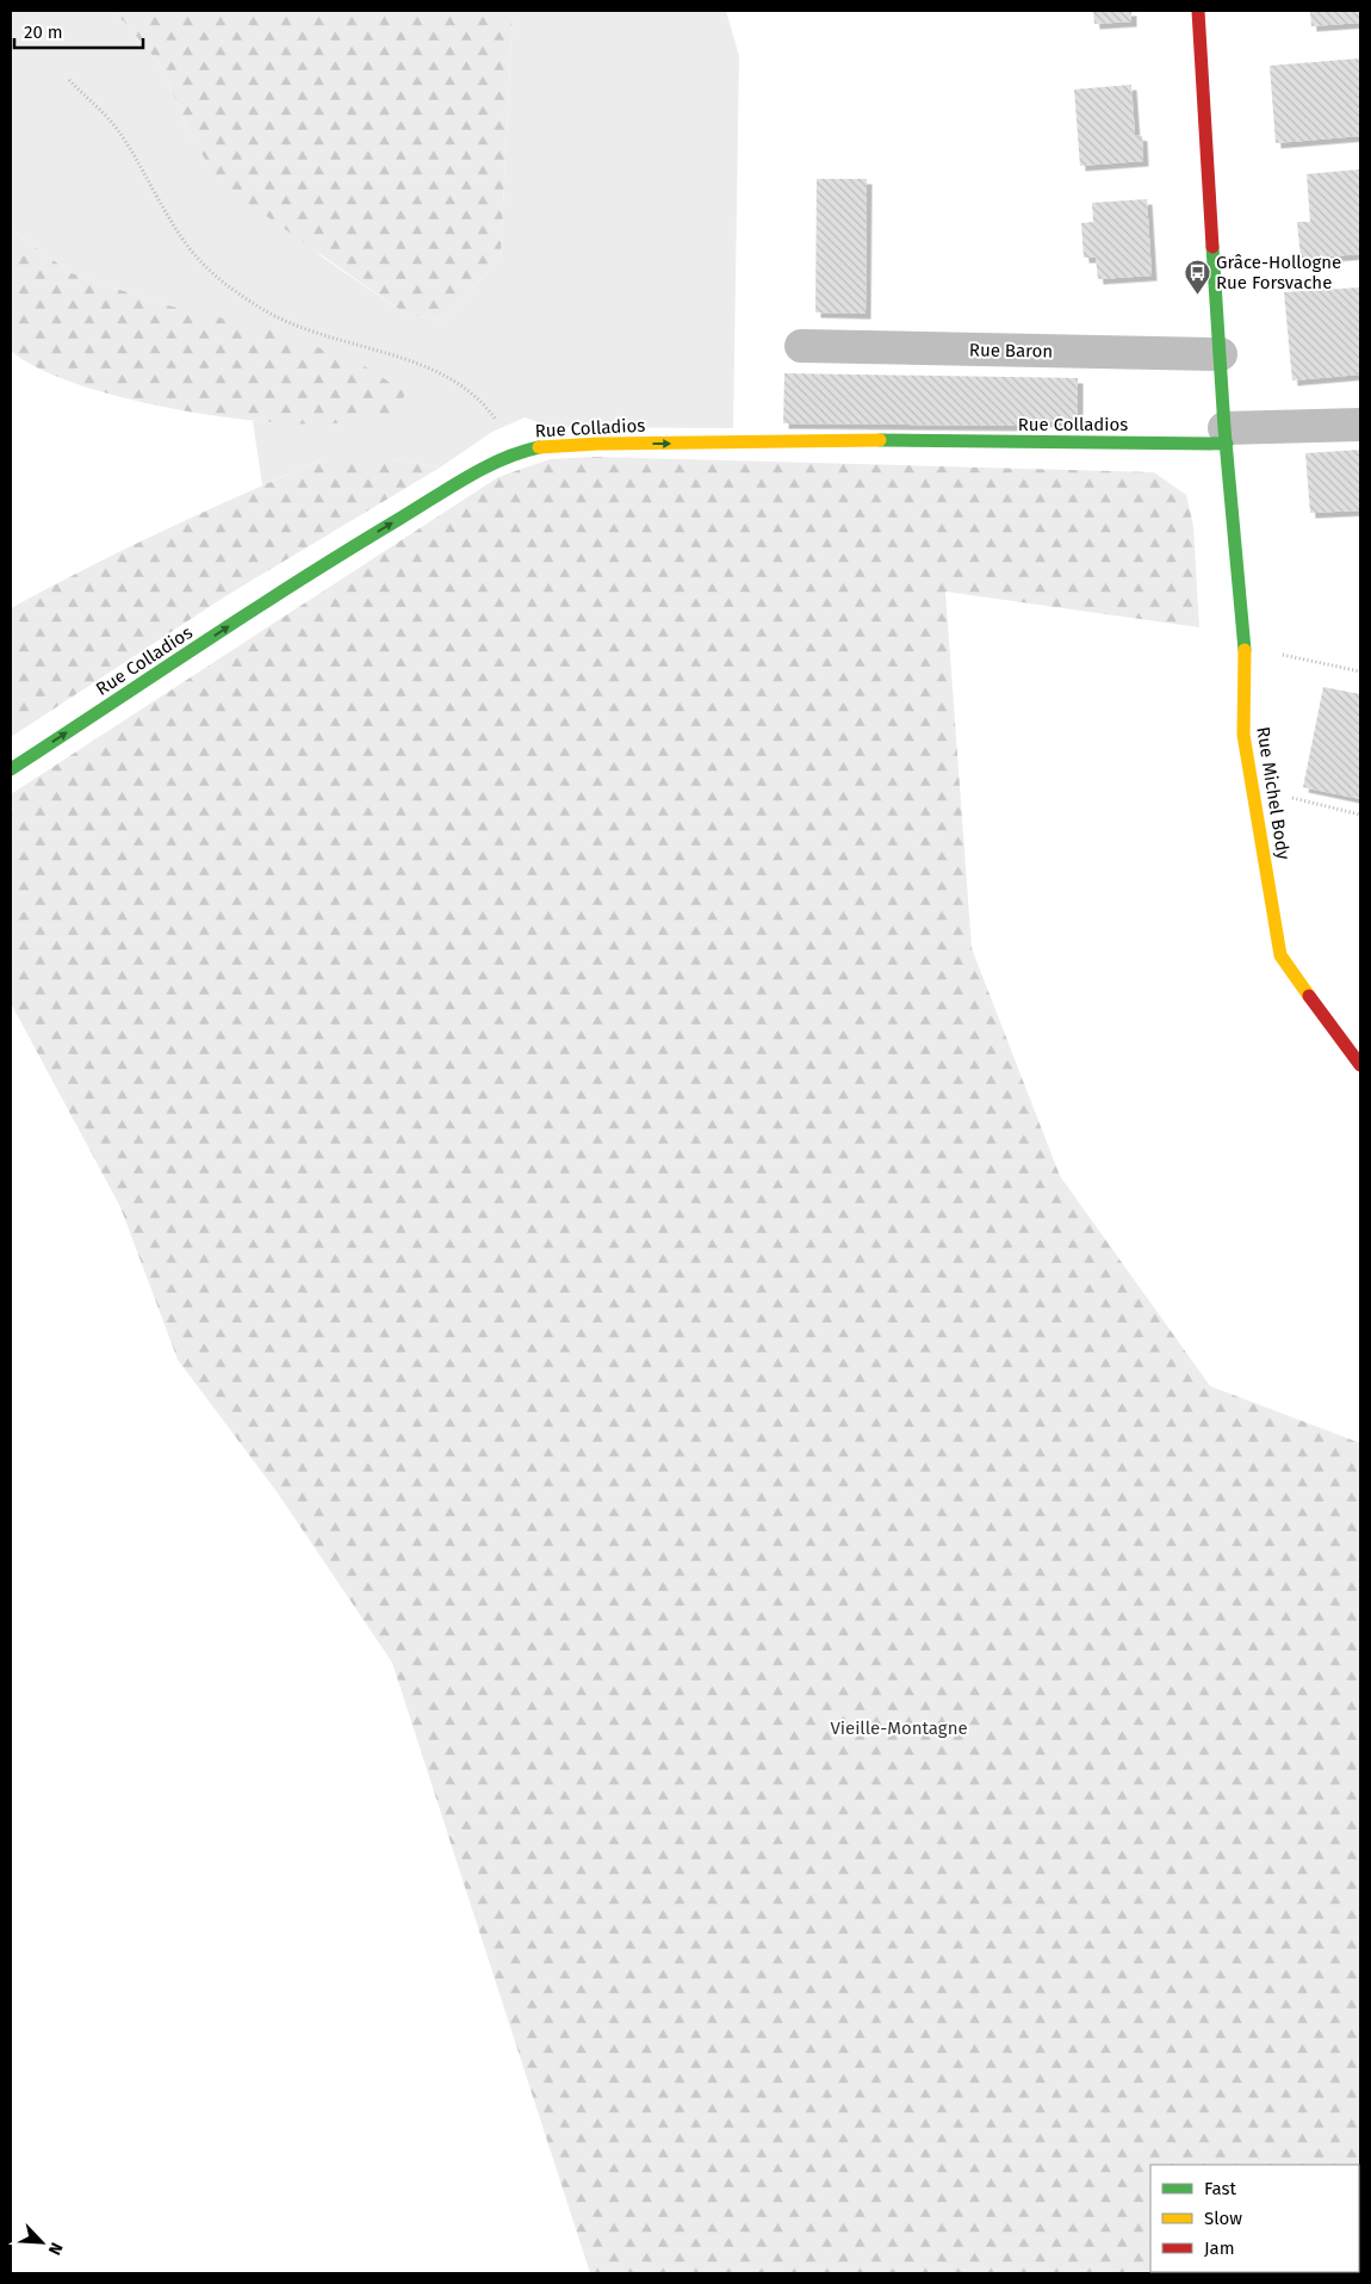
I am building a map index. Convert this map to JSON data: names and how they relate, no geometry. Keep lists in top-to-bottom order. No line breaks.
{"streets":{"street":["Rue Baron","Rue Colladios","Rue Michel Body"]},"crossings":[["Rue Colladios","Rue Michel Body"]],"one_way":["Rue Colladios"],"parks":["Vieille-Montagne"],"places":{"bus stop":["Grâce-Hollogne Rue Forsvache"]},"legend":["Fast","Slow","Jam"],"scale_bar":"20 m","north":"bottom right"}
